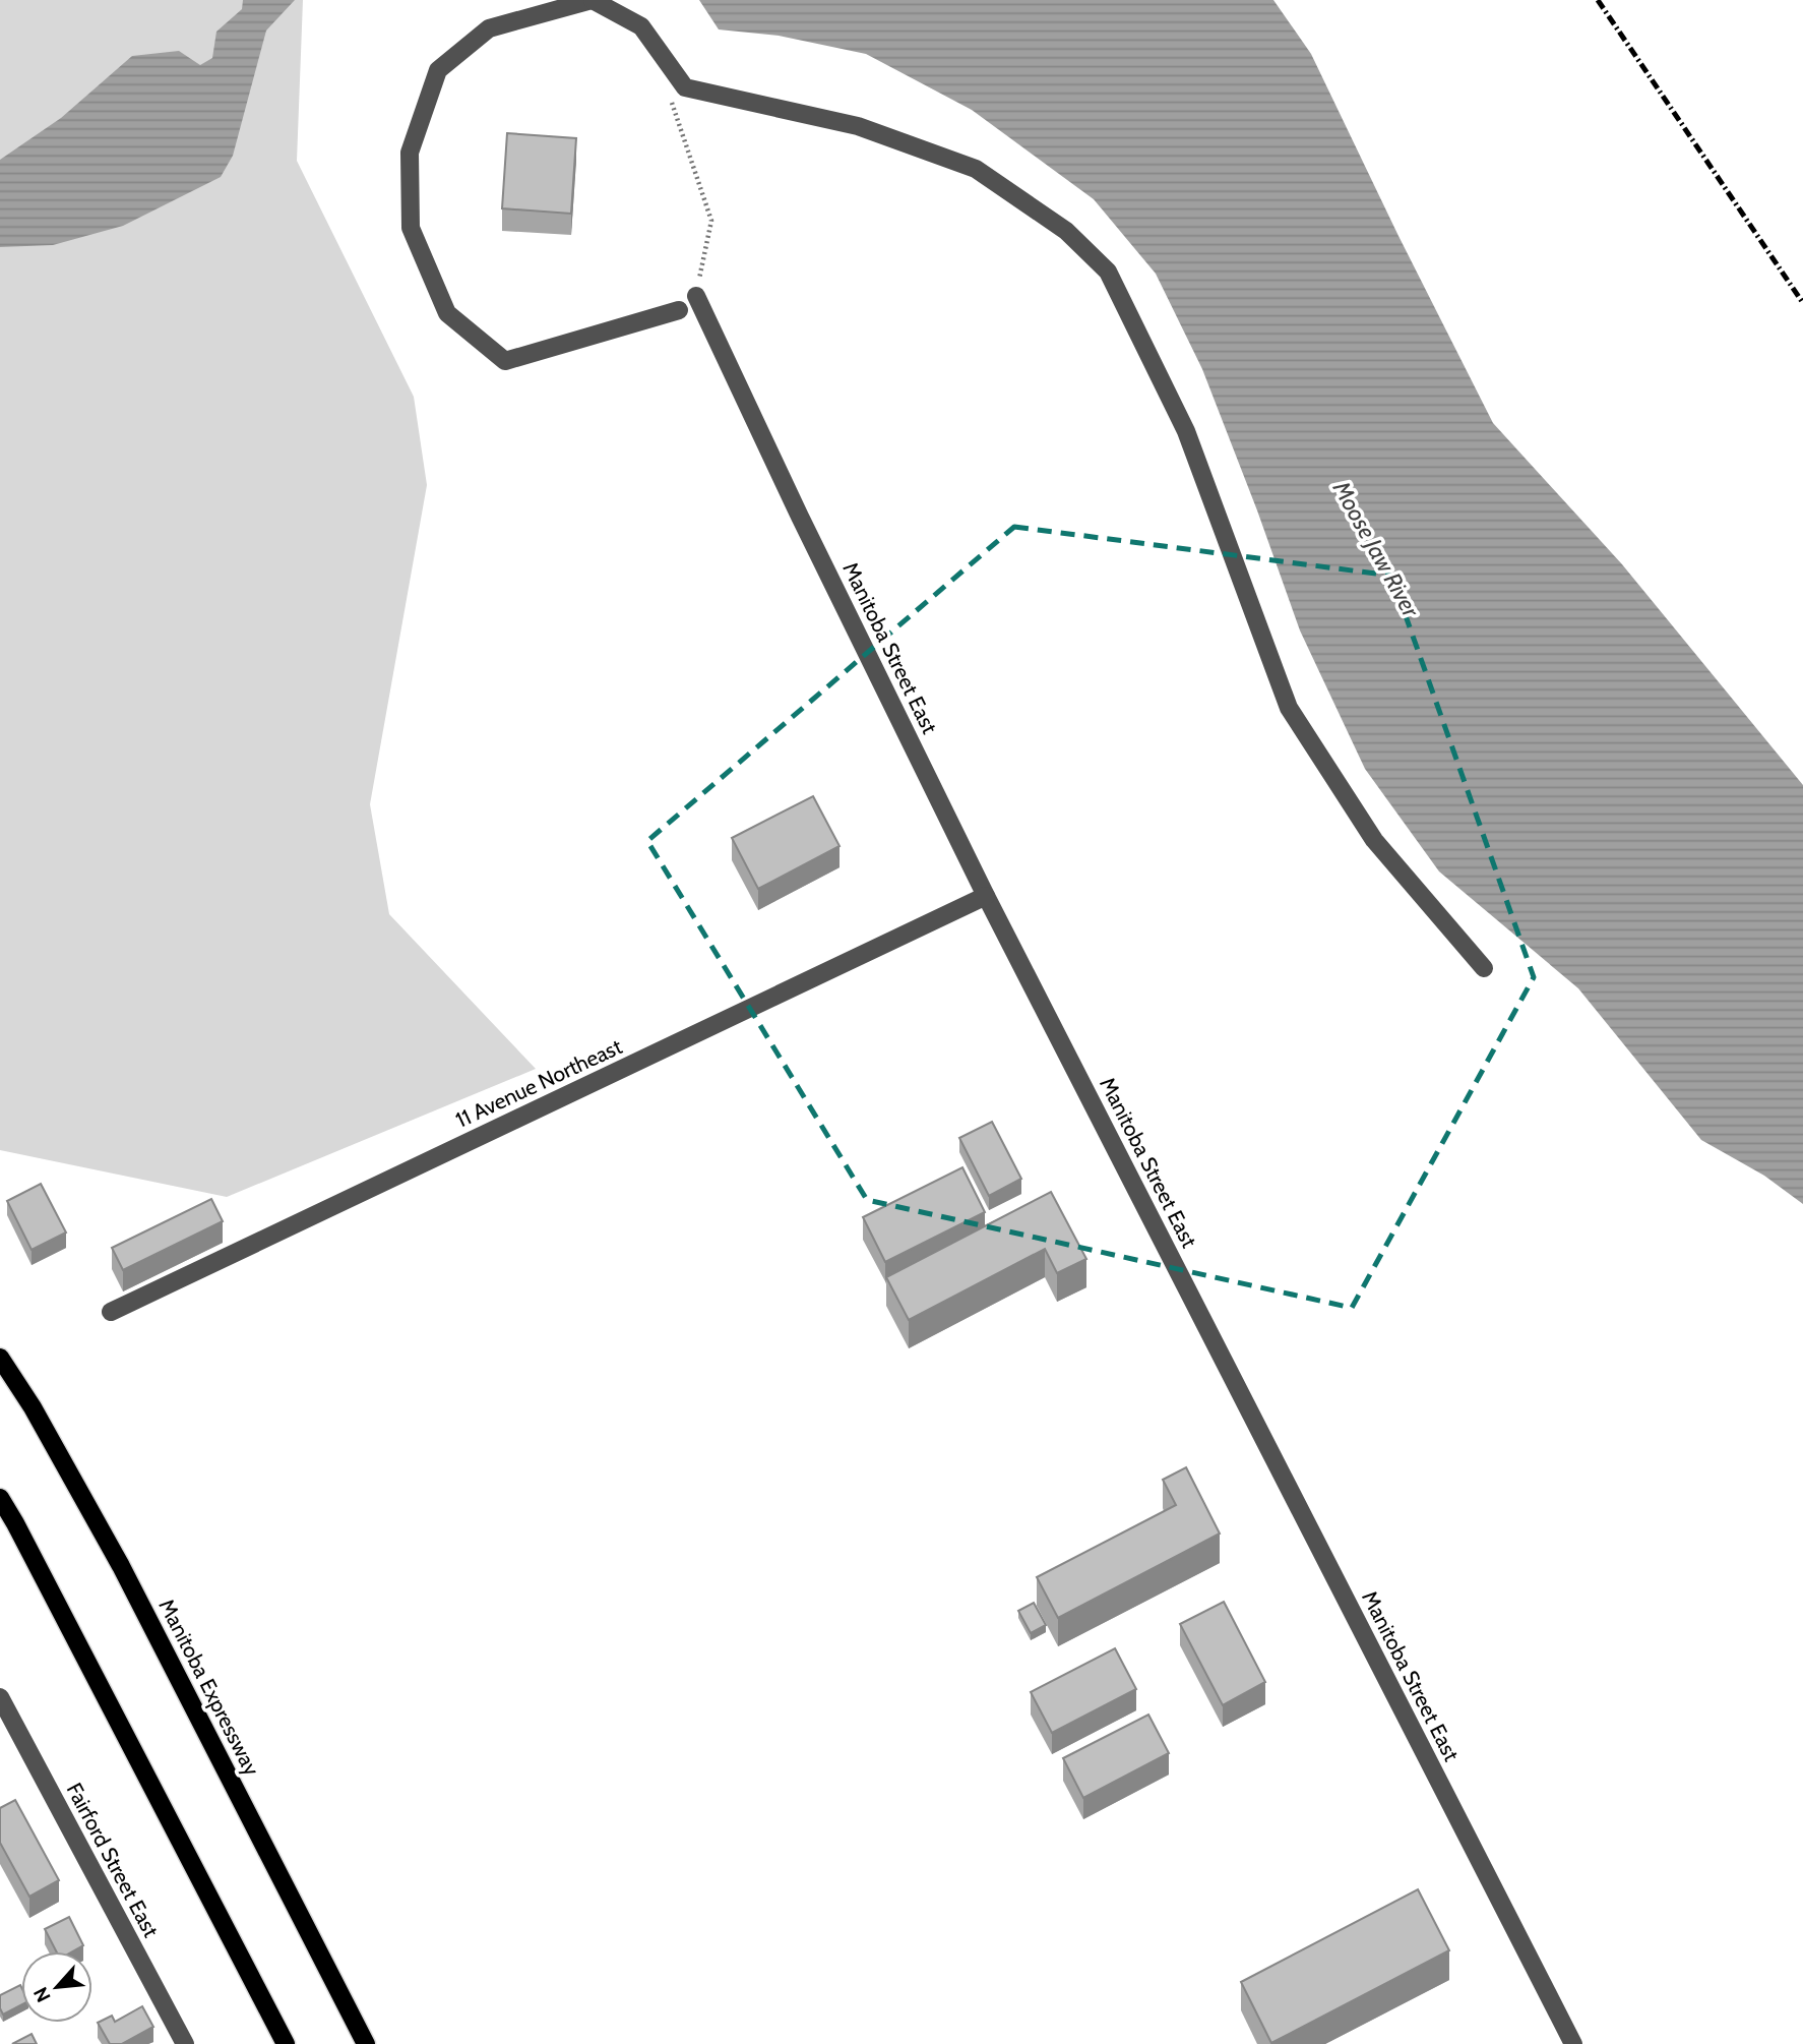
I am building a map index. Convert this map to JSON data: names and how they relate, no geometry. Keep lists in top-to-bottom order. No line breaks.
{"streets":{"main road":["Manitoba Expressway"],"street":["Manitoba Street East","11 Avenue Northeast","Fairford Street East"]},"crossings":[["Manitoba Street East","11 Avenue Northeast"]],"water":["Moose Jaw River"],"north":"bottom left"}
